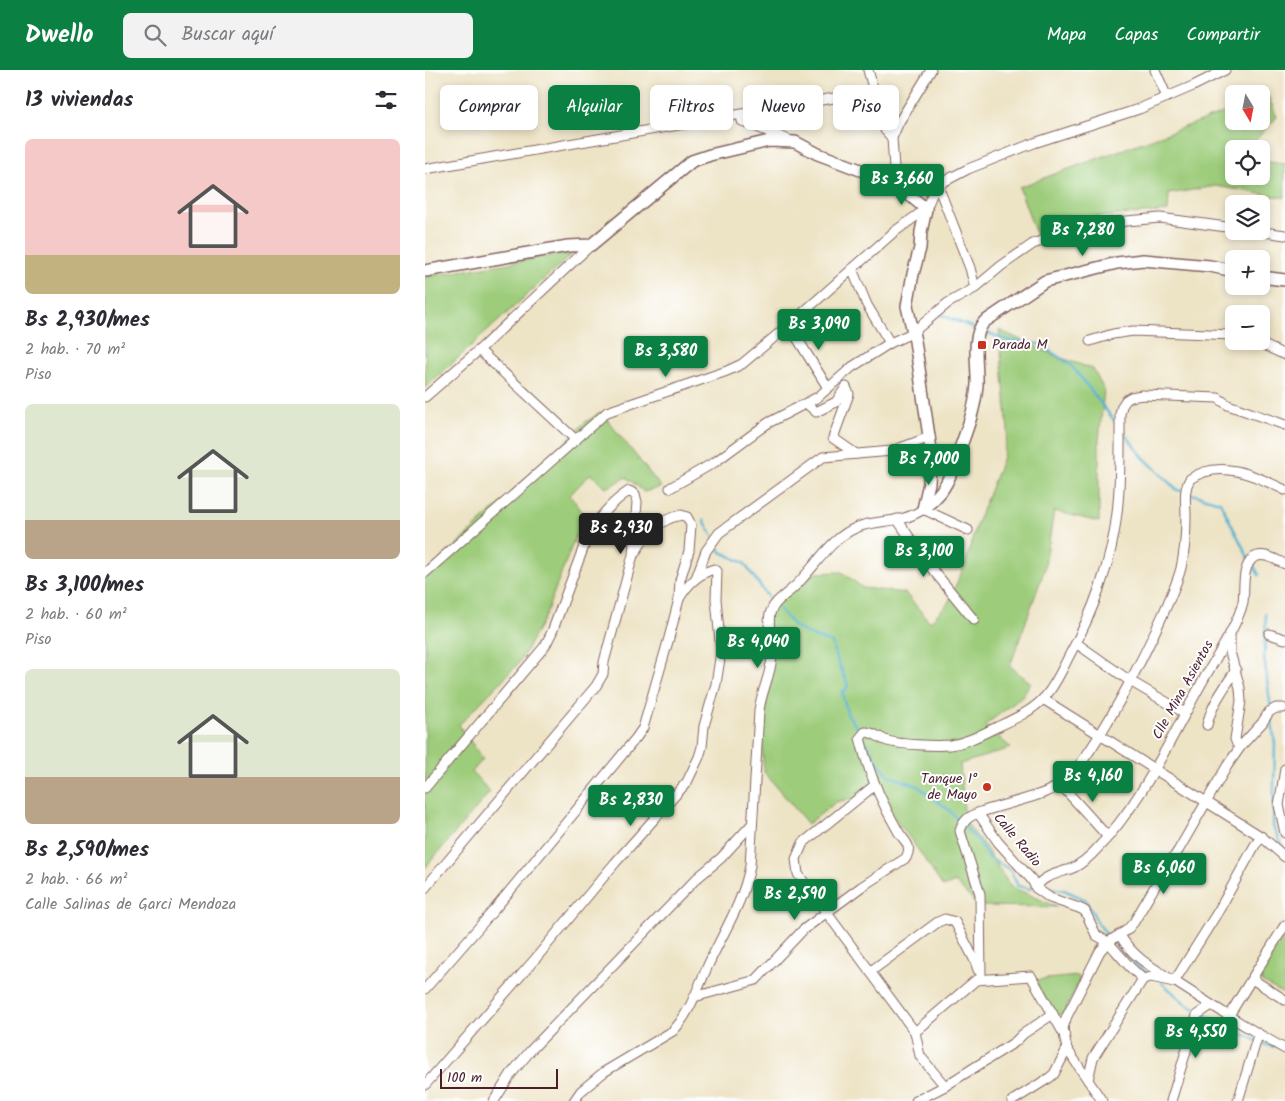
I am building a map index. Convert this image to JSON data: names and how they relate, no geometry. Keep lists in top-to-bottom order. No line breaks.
{"streets":{"street":["Clle Mina Asientos","Calle Radio"]},"crossings":[["Clle Mina Asientos","Calle Radio"]],"places":{"transit":["Parada M"],"other":["Tanque 1° de Mayo"]},"scale_bar":"100 m","north":"bottom","page":{"header":"Dwello","search":"Buscar aquí","nav":["Mapa","Capas","Compartir"],"heading":"13 viviendas","map_buttons":["+","−"],"chip":["Comprar","Alquilar","Filtros","Nuevo","Piso"],"list":[{"name":"Bs 2,930/mes","note":"2 hab. · 70 m² · Piso"},{"name":"Bs 3,100/mes","note":"2 hab. · 60 m² · Piso"},{"name":"Bs 2,590/mes","note":"2 hab. · 66 m² · Calle Salinas de Garci Mendoza"}],"price":["Bs 3,660","Bs 7,280","Bs 3,090","Bs 3,580","Bs 7,000","Bs 2,930","Bs 3,100","Bs 4,040","Bs 4,160","Bs 2,830","Bs 6,060","Bs 2,590","Bs 4,550"],"scale":"100 m"}}
